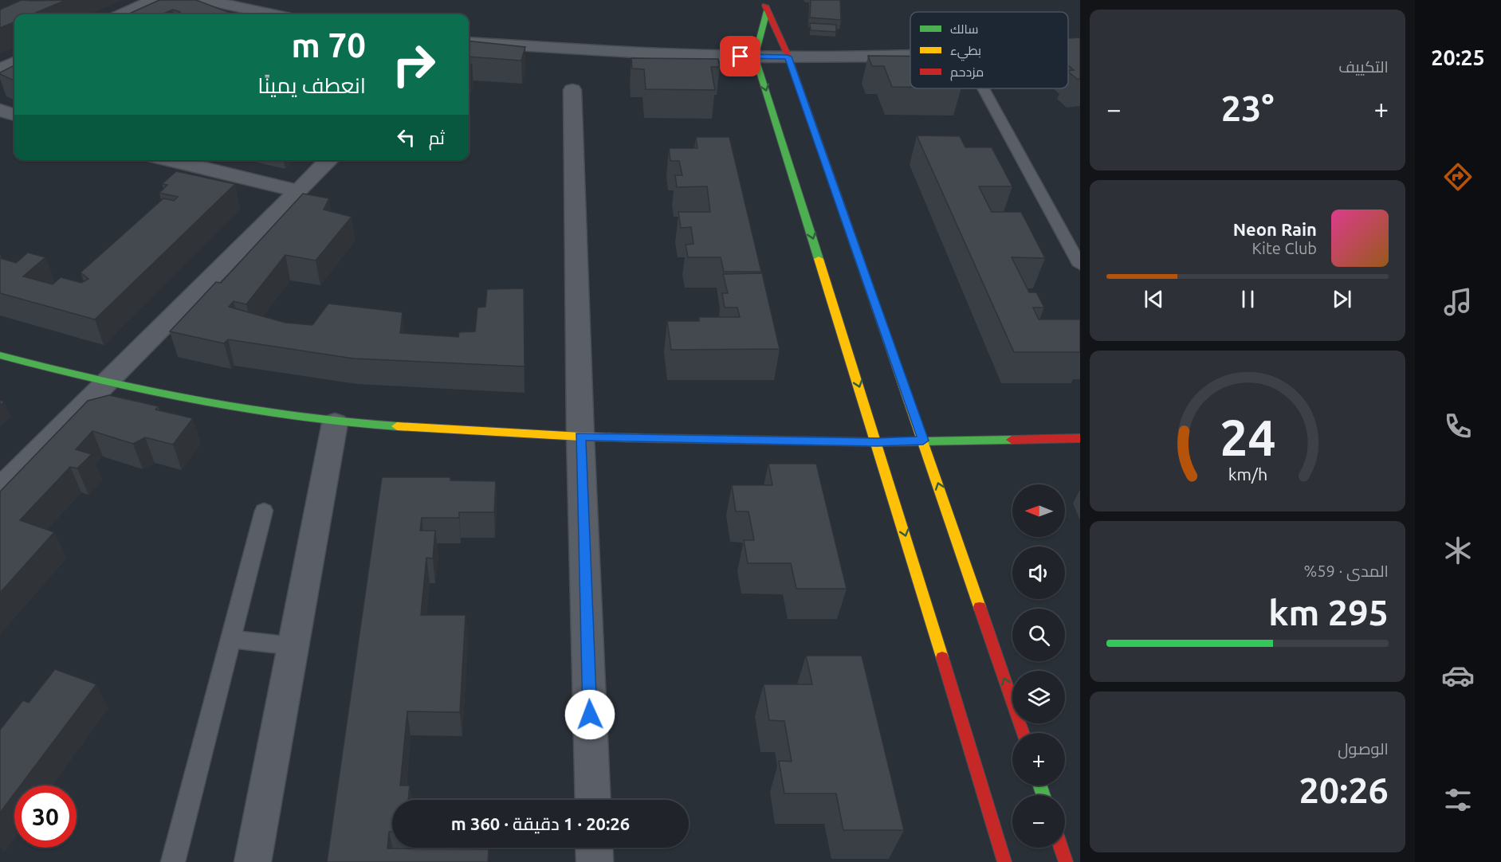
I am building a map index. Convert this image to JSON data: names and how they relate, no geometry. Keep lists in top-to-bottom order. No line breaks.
{"legend":["سالك","بطيء","مزدحم"],"north":"left","page":{"tabs":"20:25","tile":["التكييف",["المدى · 59%","295 km"],["الوصول","20:26"]],"turn":["70 m","انعطف يمينًا"],"heat":["−","23°","+"],"then":"ثم","song":["Neon Rain","Kite Club"],"map_buttons":["+","−"],"limit":"30","trip":"20:26 · 1 دقيقة · 360 m","gauge":["24","km/h"]}}
